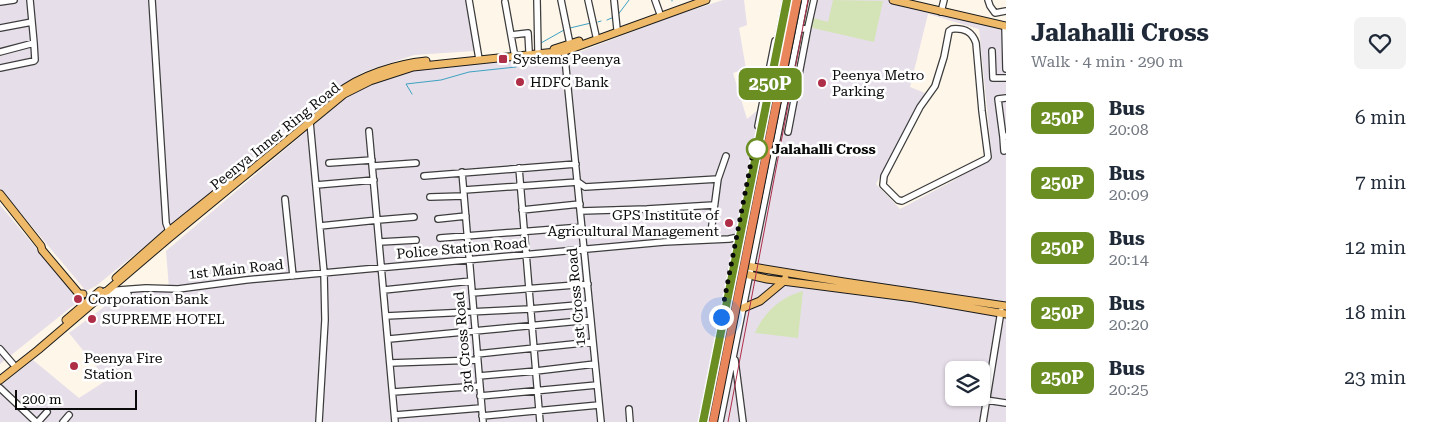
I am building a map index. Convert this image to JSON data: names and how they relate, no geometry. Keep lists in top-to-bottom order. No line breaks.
{"streets":{"main road":["Peenya Inner Ring Road"],"street":["Police Station Road","1st Main Road","1st Cross Road","3rd Cross Road"]},"crossings":[["Peenya Inner Ring Road","1st Main Road"],["Peenya Inner Ring Road","1st Cross Road"],["Police Station Road","1st Main Road"],["Police Station Road","1st Cross Road"],["Police Station Road","3rd Cross Road"]],"places":{"transit":["Systems Peenya"],"other":["HDFC Bank","Peenya Metro Parking","Jalahalli Cross","GPS Institute of Agricultural Management","Corporation Bank","SUPREME HOTEL","Peenya Fire Station"]},"lines":["bus line 250P"],"scale_bar":"200 m","page":{"on_map":"250P","heading":["Jalahalli Cross","Walk · 4 min · 290 m"],"list":[{"mark":"250P","name":"Bus","note":"20:08","value":"6 min"},{"mark":"250P","name":"Bus","note":"20:09","value":"7 min"},{"mark":"250P","name":"Bus","note":"20:14","value":"12 min"},{"mark":"250P","name":"Bus","note":"20:20","value":"18 min"},{"mark":"250P","name":"Bus","note":"20:25","value":"23 min"}],"scale":"200 m"}}
